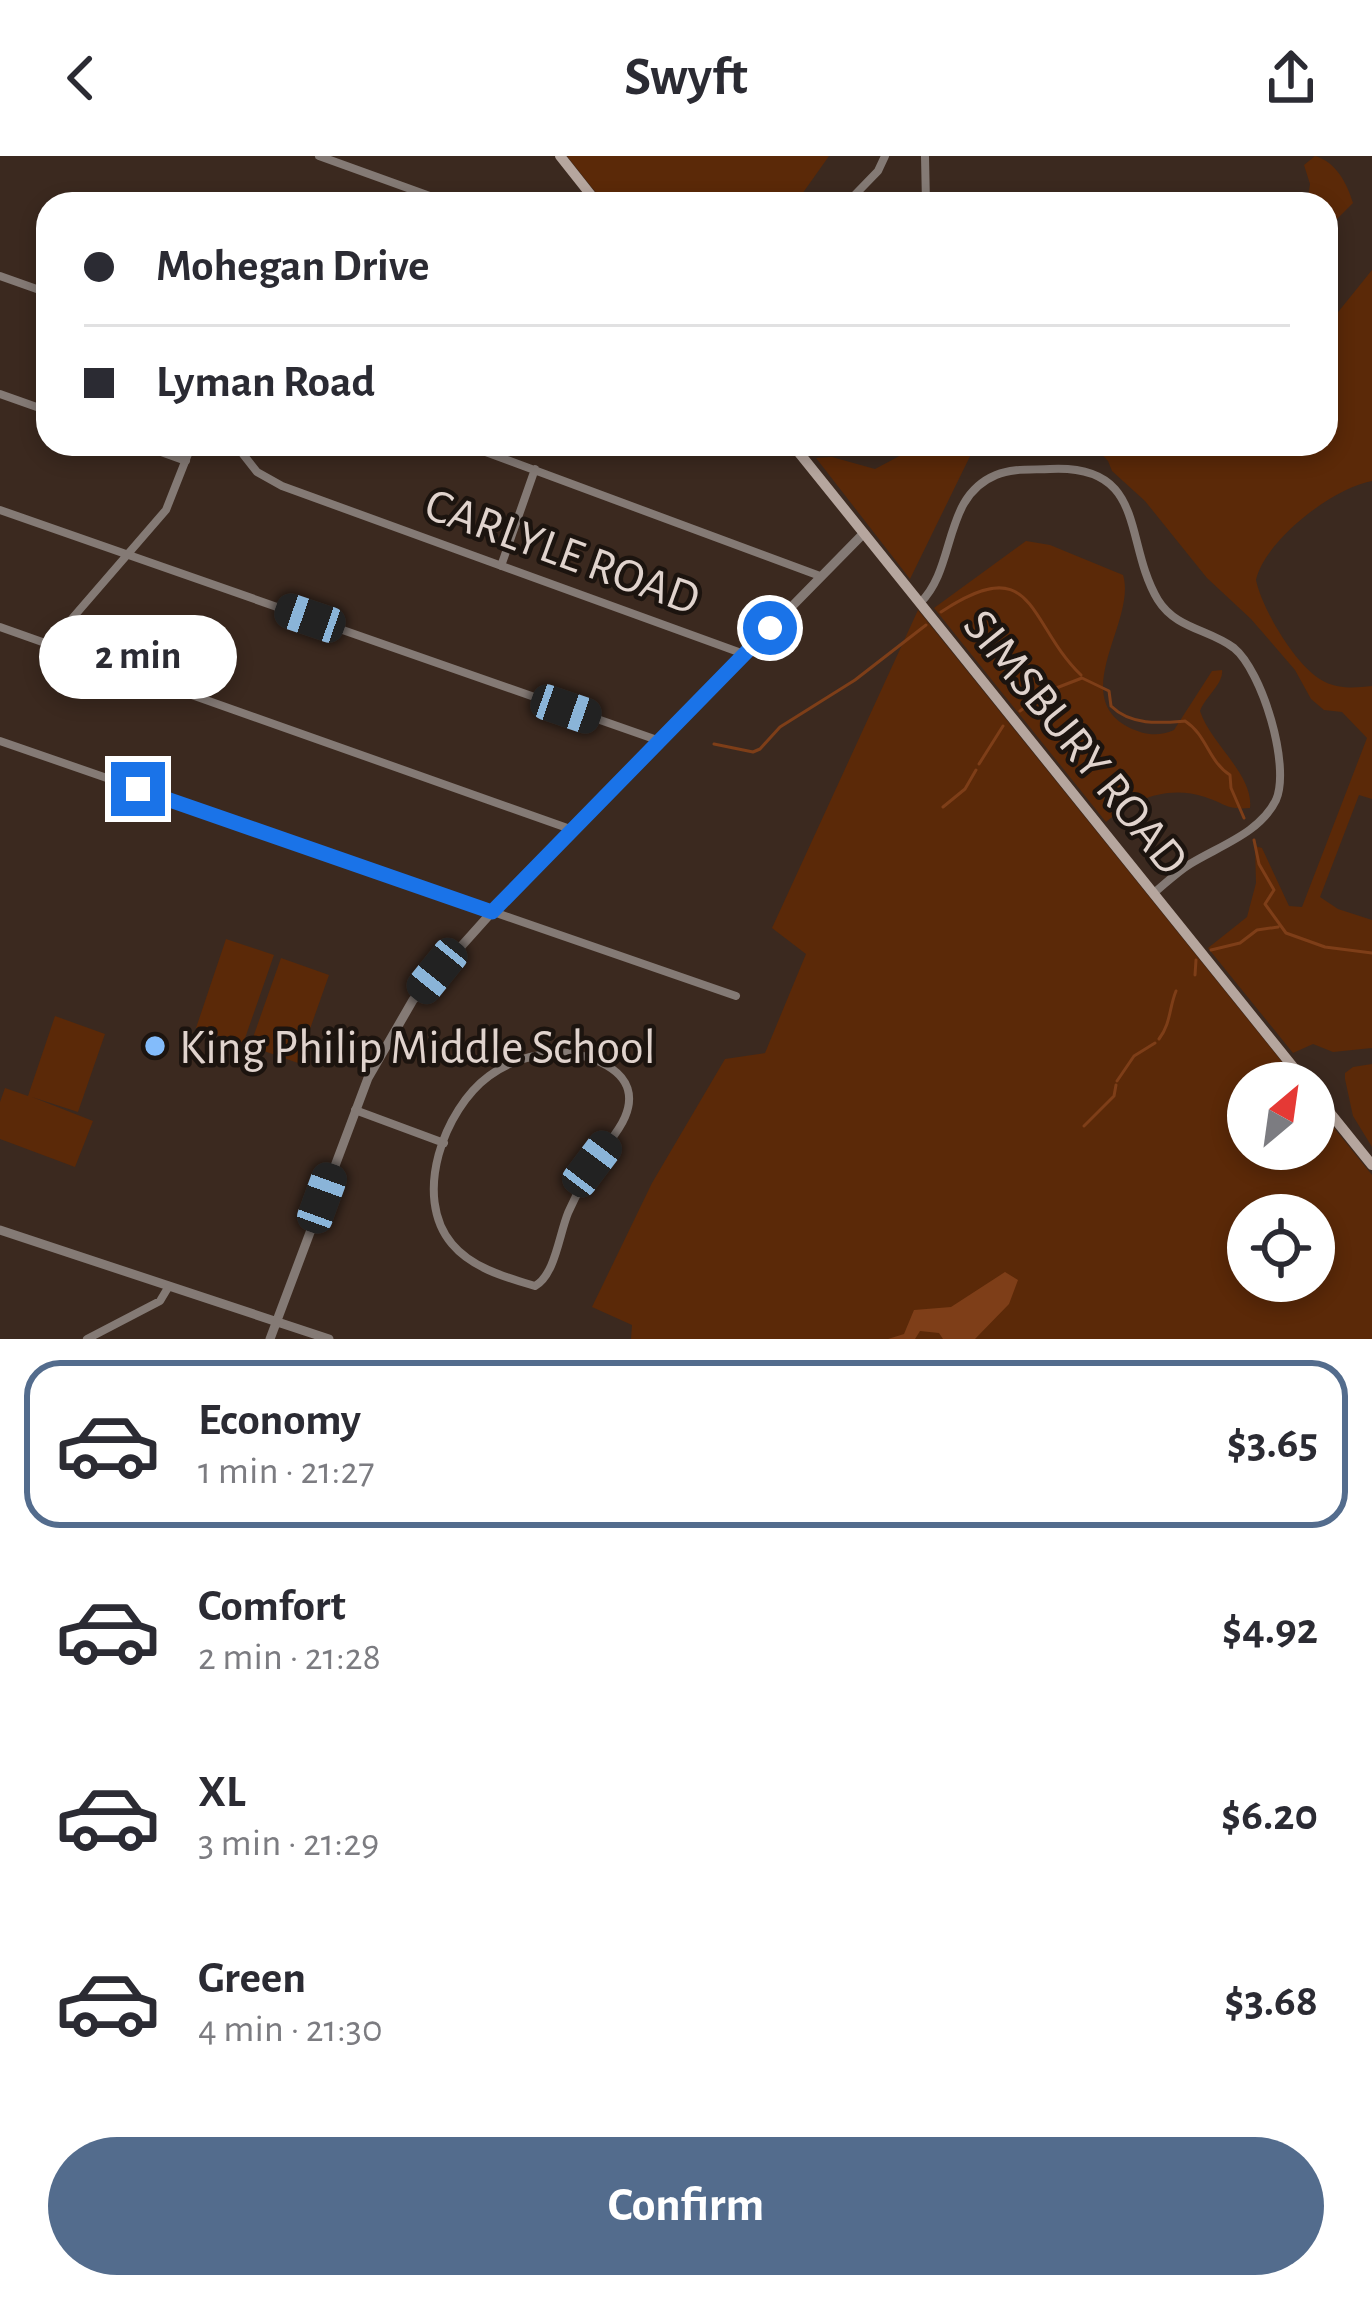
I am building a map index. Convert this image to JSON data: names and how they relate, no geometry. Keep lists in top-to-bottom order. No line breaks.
{"streets":{"main road":["SIMSBURY ROAD"],"street":["CARLYLE ROAD"]},"places":["King Philip Middle School"],"north":"top right","page":{"header":"Swyft","banner":["Mohegan Drive","Lyman Road"],"bubble":"2 min","list":[{"name":"Economy","note":"1 min · 21:27","value":"$3.65"},{"name":"Comfort","note":"2 min · 21:28","value":"$4.92"},{"name":"XL","note":"3 min · 21:29","value":"$6.20"},{"name":"Green","note":"4 min · 21:30","value":"$3.68"}],"buttons":"Confirm"}}
